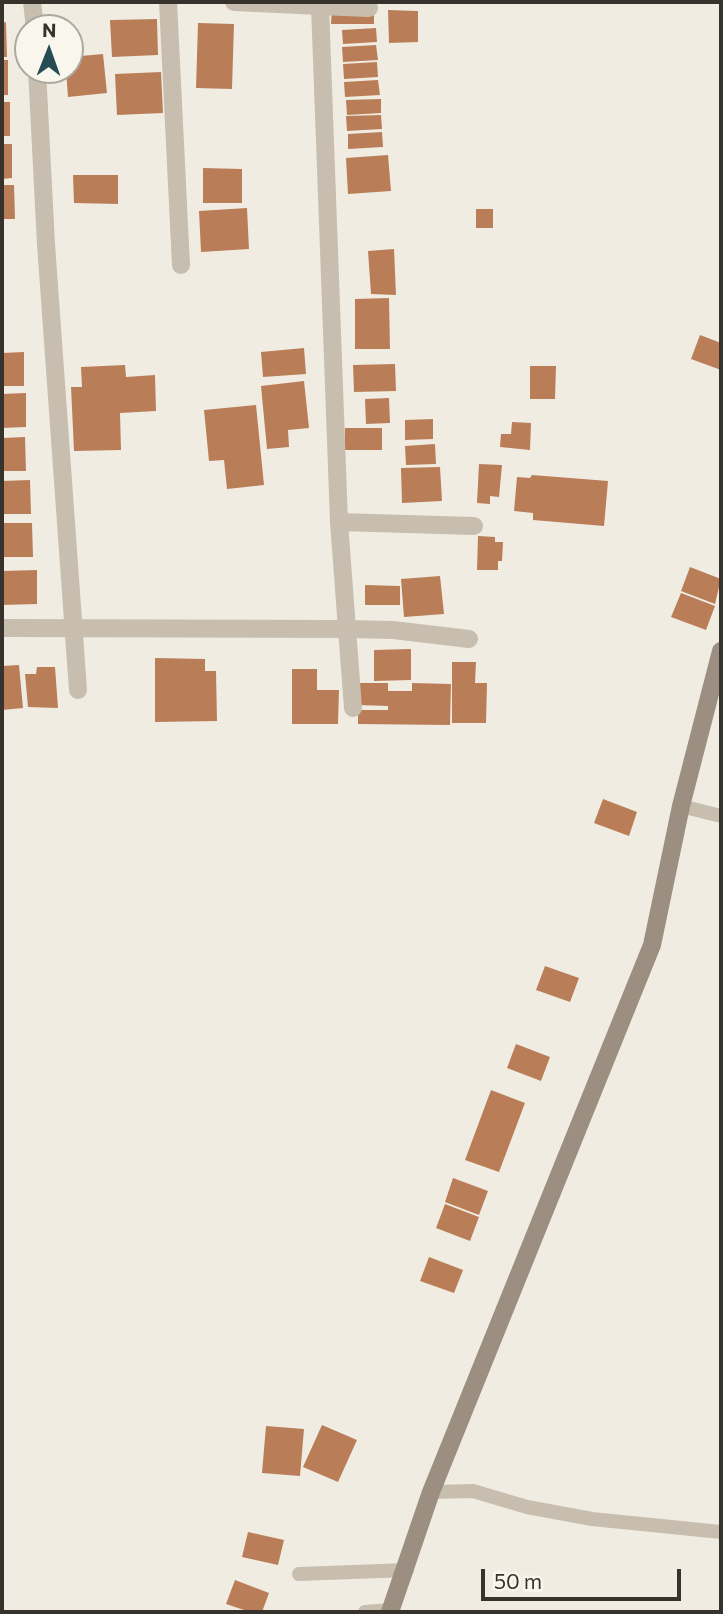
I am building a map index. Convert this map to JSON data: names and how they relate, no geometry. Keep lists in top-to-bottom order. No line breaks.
{"scale_bar":"50 m","north":"top"}
